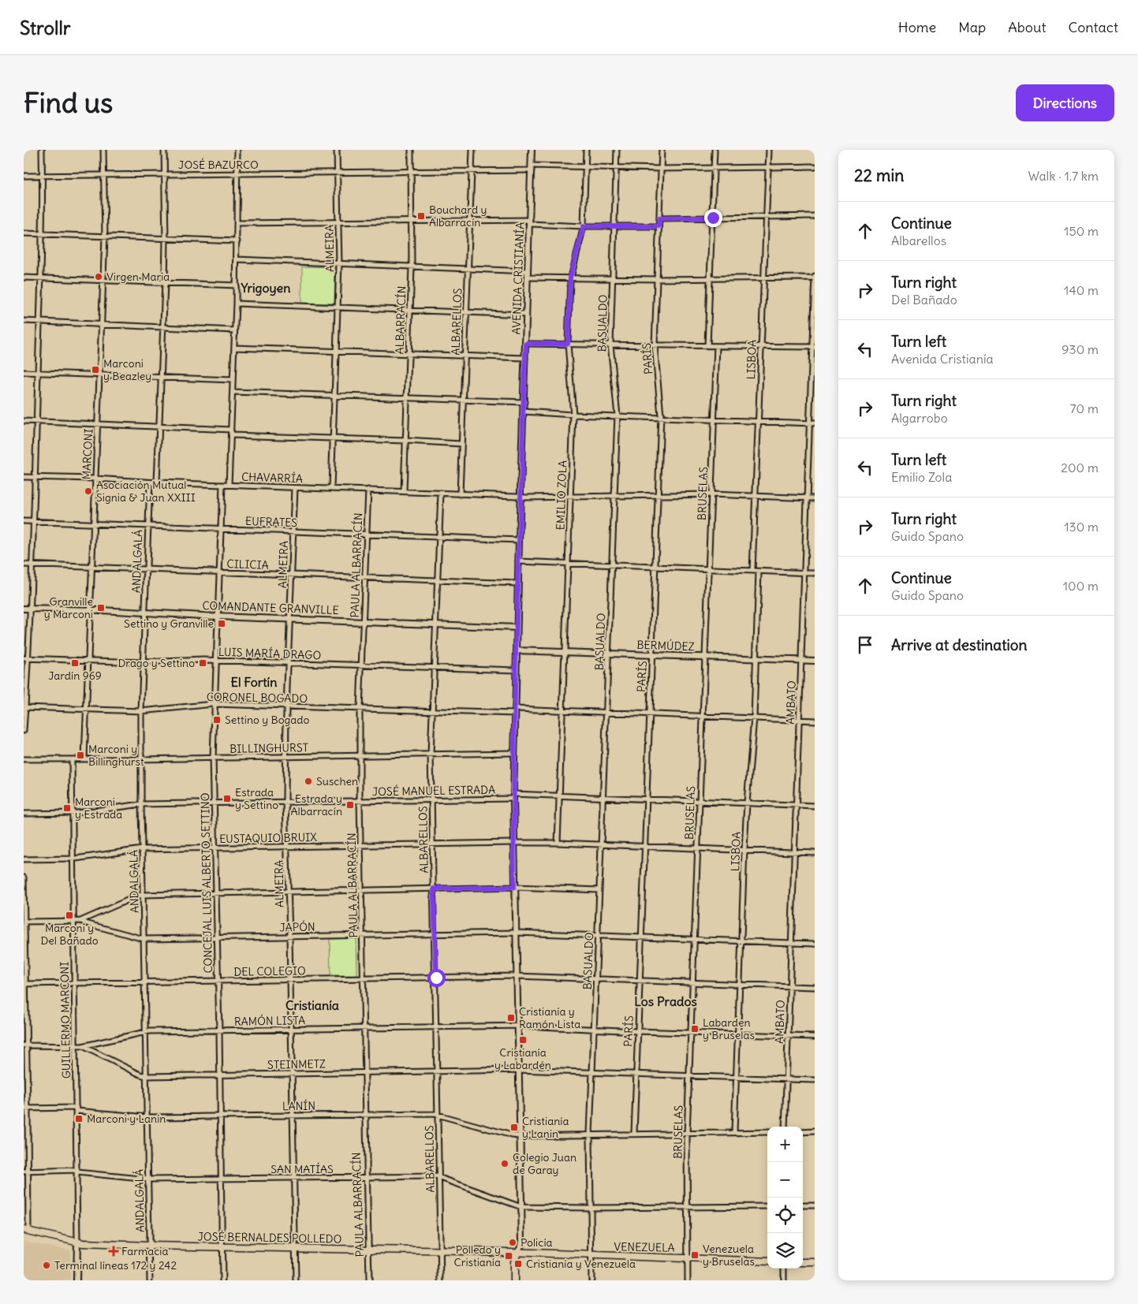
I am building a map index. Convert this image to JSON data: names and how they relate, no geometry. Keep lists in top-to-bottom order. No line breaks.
{"streets":{"main road":["AVENIDA CRISTIANÍA","JOSÉ BERNALDES POLLEDO","VENEZUELA"],"street":["JOSÉ BAZURCO","ALMEIRA","ALBARRACÍN","ALBARELLOS","BASUALDO","PARÍS","LISBOA","MARCONI","CHAVARRÍA","BRUSELAS","EMILIO ZOLA","EUFRATES","ANDALGALÁ","CILICIA","PAULA ALBARRACÍN","COMANDANTE GRANVILLE","BERMÚDEZ","LUIS MARÍA DRAGO","CORONEL BOGADO","AMBATO","BILLINGHURST","JOSÉ MANUEL ESTRADA","EUSTAQUIO BRUIX","CONCEJAL LUIS ALBERTO SETTINO","JAPÓN","DEL COLEGIO","GUILLERMO MARCONI","RAMÓN LISTA","STEINMETZ","LANÍN","SAN MATÍAS"]},"crossings":[["JOSÉ BAZURCO","ALMEIRA"],["JOSÉ BAZURCO","AVENIDA CRISTIANÍA"],["JOSÉ BAZURCO","ALBARRACÍN"],["JOSÉ BAZURCO","ALBARELLOS"],["JOSÉ BAZURCO","BASUALDO"],["JOSÉ BAZURCO","PARÍS"],["JOSÉ BAZURCO","LISBOA"],["JOSÉ BAZURCO","MARCONI"],["JOSÉ BAZURCO","EMILIO ZOLA"],["ALMEIRA","CHAVARRÍA"],["ALMEIRA","EUFRATES"],["ALMEIRA","CILICIA"],["ALMEIRA","COMANDANTE GRANVILLE"],["ALMEIRA","LUIS MARÍA DRAGO"],["ALMEIRA","CORONEL BOGADO"],["ALMEIRA","BILLINGHURST"],["ALMEIRA","JOSÉ MANUEL ESTRADA"],["ALMEIRA","EUSTAQUIO BRUIX"],["ALMEIRA","JAPÓN"],["ALMEIRA","DEL COLEGIO"],["ALMEIRA","RAMÓN LISTA"],["ALMEIRA","STEINMETZ"],["ALMEIRA","LANÍN"],["ALMEIRA","SAN MATÍAS"],["ALMEIRA","JOSÉ BERNALDES POLLEDO"],["AVENIDA CRISTIANÍA","CHAVARRÍA"],["AVENIDA CRISTIANÍA","EUFRATES"],["AVENIDA CRISTIANÍA","CILICIA"],["AVENIDA CRISTIANÍA","COMANDANTE GRANVILLE"],["AVENIDA CRISTIANÍA","BERMÚDEZ"],["AVENIDA CRISTIANÍA","LUIS MARÍA DRAGO"],["AVENIDA CRISTIANÍA","CORONEL BOGADO"],["AVENIDA CRISTIANÍA","BILLINGHURST"],["AVENIDA CRISTIANÍA","JOSÉ MANUEL ESTRADA"],["AVENIDA CRISTIANÍA","EUSTAQUIO BRUIX"],["AVENIDA CRISTIANÍA","JAPÓN"],["AVENIDA CRISTIANÍA","DEL COLEGIO"],["AVENIDA CRISTIANÍA","RAMÓN LISTA"],["AVENIDA CRISTIANÍA","STEINMETZ"],["AVENIDA CRISTIANÍA","LANÍN"],["AVENIDA CRISTIANÍA","SAN MATÍAS"],["AVENIDA CRISTIANÍA","JOSÉ BERNALDES POLLEDO"],["AVENIDA CRISTIANÍA","VENEZUELA"],["ALBARRACÍN","CHAVARRÍA"],["ALBARELLOS","CHAVARRÍA"],["ALBARELLOS","EUFRATES"],["ALBARELLOS","CILICIA"],["ALBARELLOS","COMANDANTE GRANVILLE"],["ALBARELLOS","LUIS MARÍA DRAGO"],["ALBARELLOS","CORONEL BOGADO"],["ALBARELLOS","BILLINGHURST"],["ALBARELLOS","JOSÉ MANUEL ESTRADA"],["ALBARELLOS","EUSTAQUIO BRUIX"],["ALBARELLOS","JAPÓN"],["ALBARELLOS","DEL COLEGIO"],["ALBARELLOS","RAMÓN LISTA"],["ALBARELLOS","STEINMETZ"],["ALBARELLOS","LANÍN"],["ALBARELLOS","SAN MATÍAS"],["ALBARELLOS","JOSÉ BERNALDES POLLEDO"],["BASUALDO","CHAVARRÍA"],["BASUALDO","BERMÚDEZ"],["BASUALDO","CORONEL BOGADO"],["BASUALDO","JOSÉ MANUEL ESTRADA"],["BASUALDO","EUSTAQUIO BRUIX"],["BASUALDO","JAPÓN"],["BASUALDO","DEL COLEGIO"],["BASUALDO","RAMÓN LISTA"],["BASUALDO","STEINMETZ"],["BASUALDO","LANÍN"],["PARÍS","CHAVARRÍA"],["PARÍS","BERMÚDEZ"],["PARÍS","CORONEL BOGADO"],["PARÍS","JOSÉ MANUEL ESTRADA"],["PARÍS","EUSTAQUIO BRUIX"],["PARÍS","JAPÓN"],["PARÍS","DEL COLEGIO"],["PARÍS","RAMÓN LISTA"],["PARÍS","STEINMETZ"],["PARÍS","LANÍN"],["LISBOA","CHAVARRÍA"],["LISBOA","BERMÚDEZ"],["LISBOA","CORONEL BOGADO"],["LISBOA","JOSÉ MANUEL ESTRADA"],["LISBOA","EUSTAQUIO BRUIX"],["LISBOA","JAPÓN"],["LISBOA","DEL COLEGIO"],["LISBOA","RAMÓN LISTA"],["LISBOA","STEINMETZ"],["LISBOA","LANÍN"],["MARCONI","CHAVARRÍA"],["MARCONI","EUFRATES"],["MARCONI","CILICIA"],["MARCONI","COMANDANTE GRANVILLE"],["MARCONI","LUIS MARÍA DRAGO"],["MARCONI","CORONEL BOGADO"],["MARCONI","BILLINGHURST"],["CHAVARRÍA","BRUSELAS"],["CHAVARRÍA","EMILIO ZOLA"],["CHAVARRÍA","ANDALGALÁ"],["CHAVARRÍA","PAULA ALBARRACÍN"],["CHAVARRÍA","AMBATO"],["CHAVARRÍA","CONCEJAL LUIS ALBERTO SETTINO"],["BRUSELAS","BERMÚDEZ"],["BRUSELAS","CORONEL BOGADO"],["BRUSELAS","JOSÉ MANUEL ESTRADA"],["BRUSELAS","EUSTAQUIO BRUIX"],["BRUSELAS","JAPÓN"],["BRUSELAS","DEL COLEGIO"],["BRUSELAS","RAMÓN LISTA"],["BRUSELAS","STEINMETZ"],["BRUSELAS","LANÍN"],["BRUSELAS","SAN MATÍAS"],["BRUSELAS","VENEZUELA"],["EMILIO ZOLA","BERMÚDEZ"],["EMILIO ZOLA","CORONEL BOGADO"],["EMILIO ZOLA","JOSÉ MANUEL ESTRADA"],["EMILIO ZOLA","EUSTAQUIO BRUIX"],["EUFRATES","ANDALGALÁ"],["EUFRATES","PAULA ALBARRACÍN"],["EUFRATES","CONCEJAL LUIS ALBERTO SETTINO"],["ANDALGALÁ","CILICIA"],["ANDALGALÁ","COMANDANTE GRANVILLE"],["ANDALGALÁ","LUIS MARÍA DRAGO"],["ANDALGALÁ","CORONEL BOGADO"],["ANDALGALÁ","BILLINGHURST"],["ANDALGALÁ","JOSÉ MANUEL ESTRADA"],["ANDALGALÁ","EUSTAQUIO BRUIX"],["ANDALGALÁ","JAPÓN"],["ANDALGALÁ","DEL COLEGIO"],["ANDALGALÁ","RAMÓN LISTA"],["ANDALGALÁ","STEINMETZ"],["ANDALGALÁ","LANÍN"],["ANDALGALÁ","SAN MATÍAS"],["ANDALGALÁ","JOSÉ BERNALDES POLLEDO"],["CILICIA","PAULA ALBARRACÍN"],["CILICIA","CONCEJAL LUIS ALBERTO SETTINO"],["PAULA ALBARRACÍN","COMANDANTE GRANVILLE"],["PAULA ALBARRACÍN","LUIS MARÍA DRAGO"],["PAULA ALBARRACÍN","CORONEL BOGADO"],["PAULA ALBARRACÍN","BILLINGHURST"],["PAULA ALBARRACÍN","JOSÉ MANUEL ESTRADA"],["PAULA ALBARRACÍN","EUSTAQUIO BRUIX"],["PAULA ALBARRACÍN","JAPÓN"],["PAULA ALBARRACÍN","DEL COLEGIO"],["PAULA ALBARRACÍN","RAMÓN LISTA"],["PAULA ALBARRACÍN","STEINMETZ"],["PAULA ALBARRACÍN","LANÍN"],["PAULA ALBARRACÍN","SAN MATÍAS"],["PAULA ALBARRACÍN","JOSÉ BERNALDES POLLEDO"],["COMANDANTE GRANVILLE","CONCEJAL LUIS ALBERTO SETTINO"],["BERMÚDEZ","AMBATO"],["LUIS MARÍA DRAGO","CONCEJAL LUIS ALBERTO SETTINO"],["CORONEL BOGADO","AMBATO"],["CORONEL BOGADO","CONCEJAL LUIS ALBERTO SETTINO"],["AMBATO","JOSÉ MANUEL ESTRADA"],["AMBATO","EUSTAQUIO BRUIX"],["AMBATO","JAPÓN"],["AMBATO","DEL COLEGIO"],["AMBATO","RAMÓN LISTA"],["AMBATO","STEINMETZ"],["BILLINGHURST","CONCEJAL LUIS ALBERTO SETTINO"],["BILLINGHURST","GUILLERMO MARCONI"],["JOSÉ MANUEL ESTRADA","CONCEJAL LUIS ALBERTO SETTINO"],["JOSÉ MANUEL ESTRADA","GUILLERMO MARCONI"],["EUSTAQUIO BRUIX","CONCEJAL LUIS ALBERTO SETTINO"],["EUSTAQUIO BRUIX","GUILLERMO MARCONI"],["CONCEJAL LUIS ALBERTO SETTINO","JAPÓN"],["CONCEJAL LUIS ALBERTO SETTINO","DEL COLEGIO"],["CONCEJAL LUIS ALBERTO SETTINO","RAMÓN LISTA"],["CONCEJAL LUIS ALBERTO SETTINO","STEINMETZ"],["CONCEJAL LUIS ALBERTO SETTINO","LANÍN"],["CONCEJAL LUIS ALBERTO SETTINO","SAN MATÍAS"],["CONCEJAL LUIS ALBERTO SETTINO","JOSÉ BERNALDES POLLEDO"],["DEL COLEGIO","GUILLERMO MARCONI"],["GUILLERMO MARCONI","RAMÓN LISTA"],["GUILLERMO MARCONI","LANÍN"],["GUILLERMO MARCONI","SAN MATÍAS"],["GUILLERMO MARCONI","JOSÉ BERNALDES POLLEDO"],["RAMÓN LISTA","STEINMETZ"],["JOSÉ BERNALDES POLLEDO","VENEZUELA"]],"districts":["Yrigoyen","El Fortín","Los Prados","Cristianía"],"places":{"transit":["Bouchard y Albarracín","Marconi y Beazley","Granville y Marconi","Settino y Granville","Jardín 969","Drago y Settino","Settino y Bogado","Marconi y Billinghurst","Estrada y Settino","Estrada y Albarracín","Marconi y Estrada","Marconi y Del Bañado","Cristianía y Ramón Lista","Labarden y Bruselas","Cristianía y Labardén","Marconi y Lanín","Cristianía y Lanin","Venezuela y Bruselas","Polledo y Cristianía","Cristianía y Venezuela"],"other":["Virgen Maria","Asociación Mutual Signia & Juan XXIII","Suschen","Colegio Juan de Garay","Policía","Terminal líneas 172 y 242"],"health":["Farmacia"]},"page":{"header":"Strollr","nav":["Home","Map","About","Contact"],"buttons":"Directions","title":"Find us","heading":["22 min","Walk · 1.7 km"],"list":[["Continue","Albarellos","150 m"],["Turn right","Del Bañado","140 m"],["Turn left","Avenida Cristianía","930 m"],["Turn right","Algarrobo","70 m"],["Turn left","Emilio Zola","200 m"],["Turn right","Guido Spano","130 m"],["Continue","Guido Spano","100 m"],"Arrive at destination"],"map_buttons":["+","−"]}}
